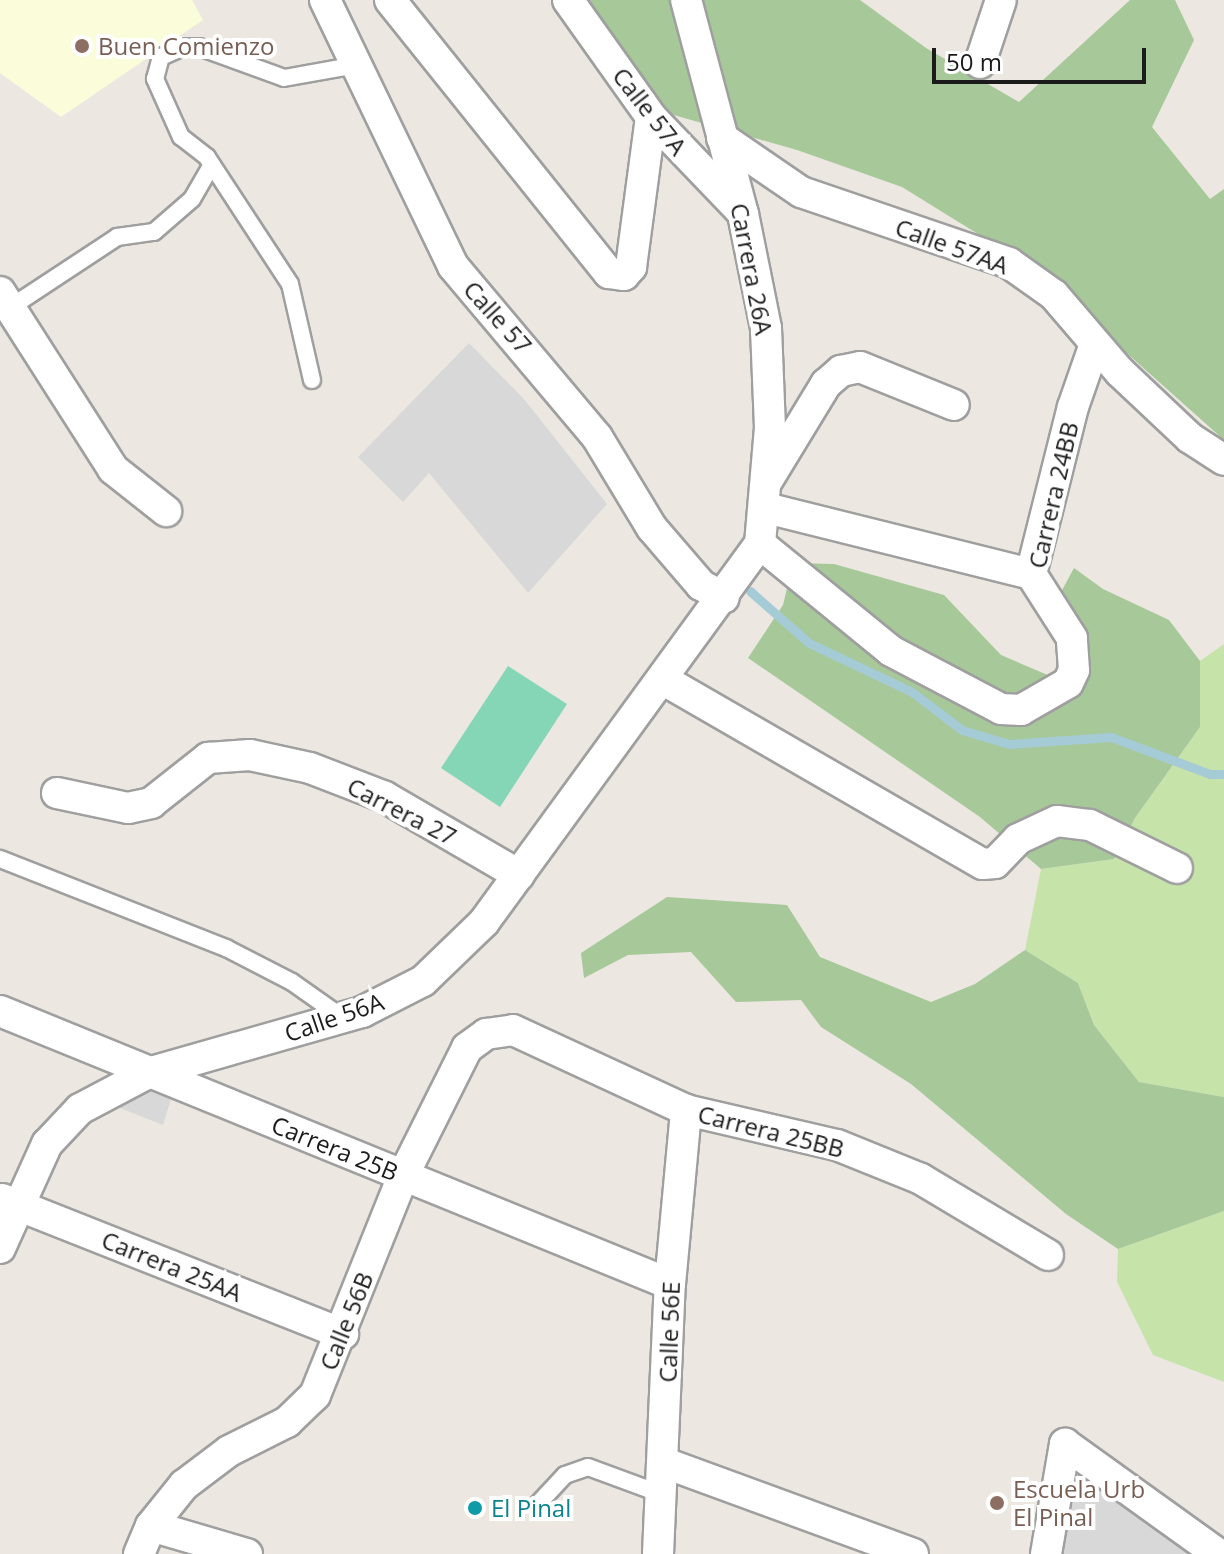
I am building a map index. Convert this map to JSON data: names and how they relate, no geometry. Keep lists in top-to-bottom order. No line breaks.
{"streets":{"street":["Calle 57A","Calle 57AA","Carrera 26A","Calle 57","Carrera 24BB","Carrera 27","Calle 56A","Carrera 25BB","Carrera 25B","Carrera 25AA","Calle 56B","Calle 56E"]},"crossings":[["Calle 57A","Carrera 26A"],["Calle 57AA","Carrera 26A"],["Calle 57AA","Carrera 24BB"],["Carrera 26A","Calle 57"],["Carrera 26A","Carrera 24BB"],["Carrera 26A","Calle 56A"],["Calle 57","Calle 56A"],["Carrera 27","Calle 56A"],["Calle 56A","Carrera 25B"],["Calle 56A","Carrera 25AA"],["Carrera 25BB","Calle 56B"],["Carrera 25BB","Calle 56E"],["Carrera 25B","Calle 56B"],["Carrera 25B","Calle 56E"],["Carrera 25AA","Calle 56B"]],"places":["Buen Comienzo","Escuela Urb El Pinal","El Pinal"],"scale_bar":"50 m"}
